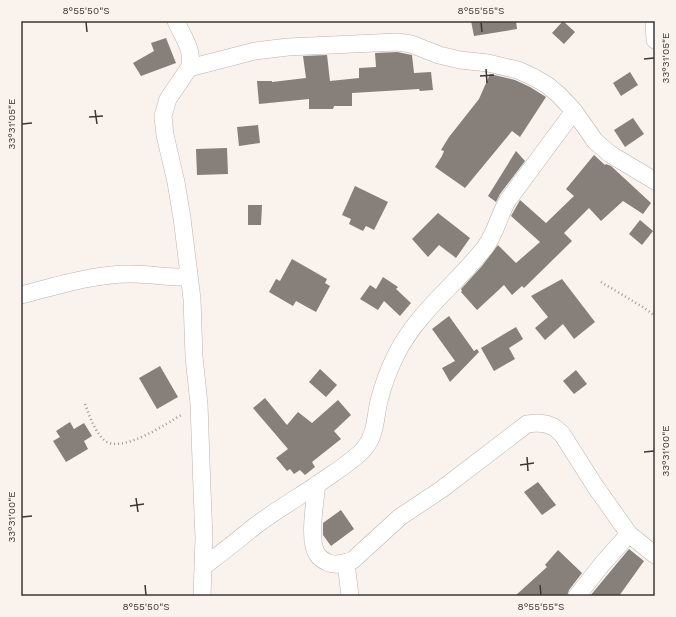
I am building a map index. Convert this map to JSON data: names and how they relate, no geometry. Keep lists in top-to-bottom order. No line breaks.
{"coordinates":["8°55'50\"S","8°55'55\"S","33°31'05\"E","33°31'00\"E"]}
